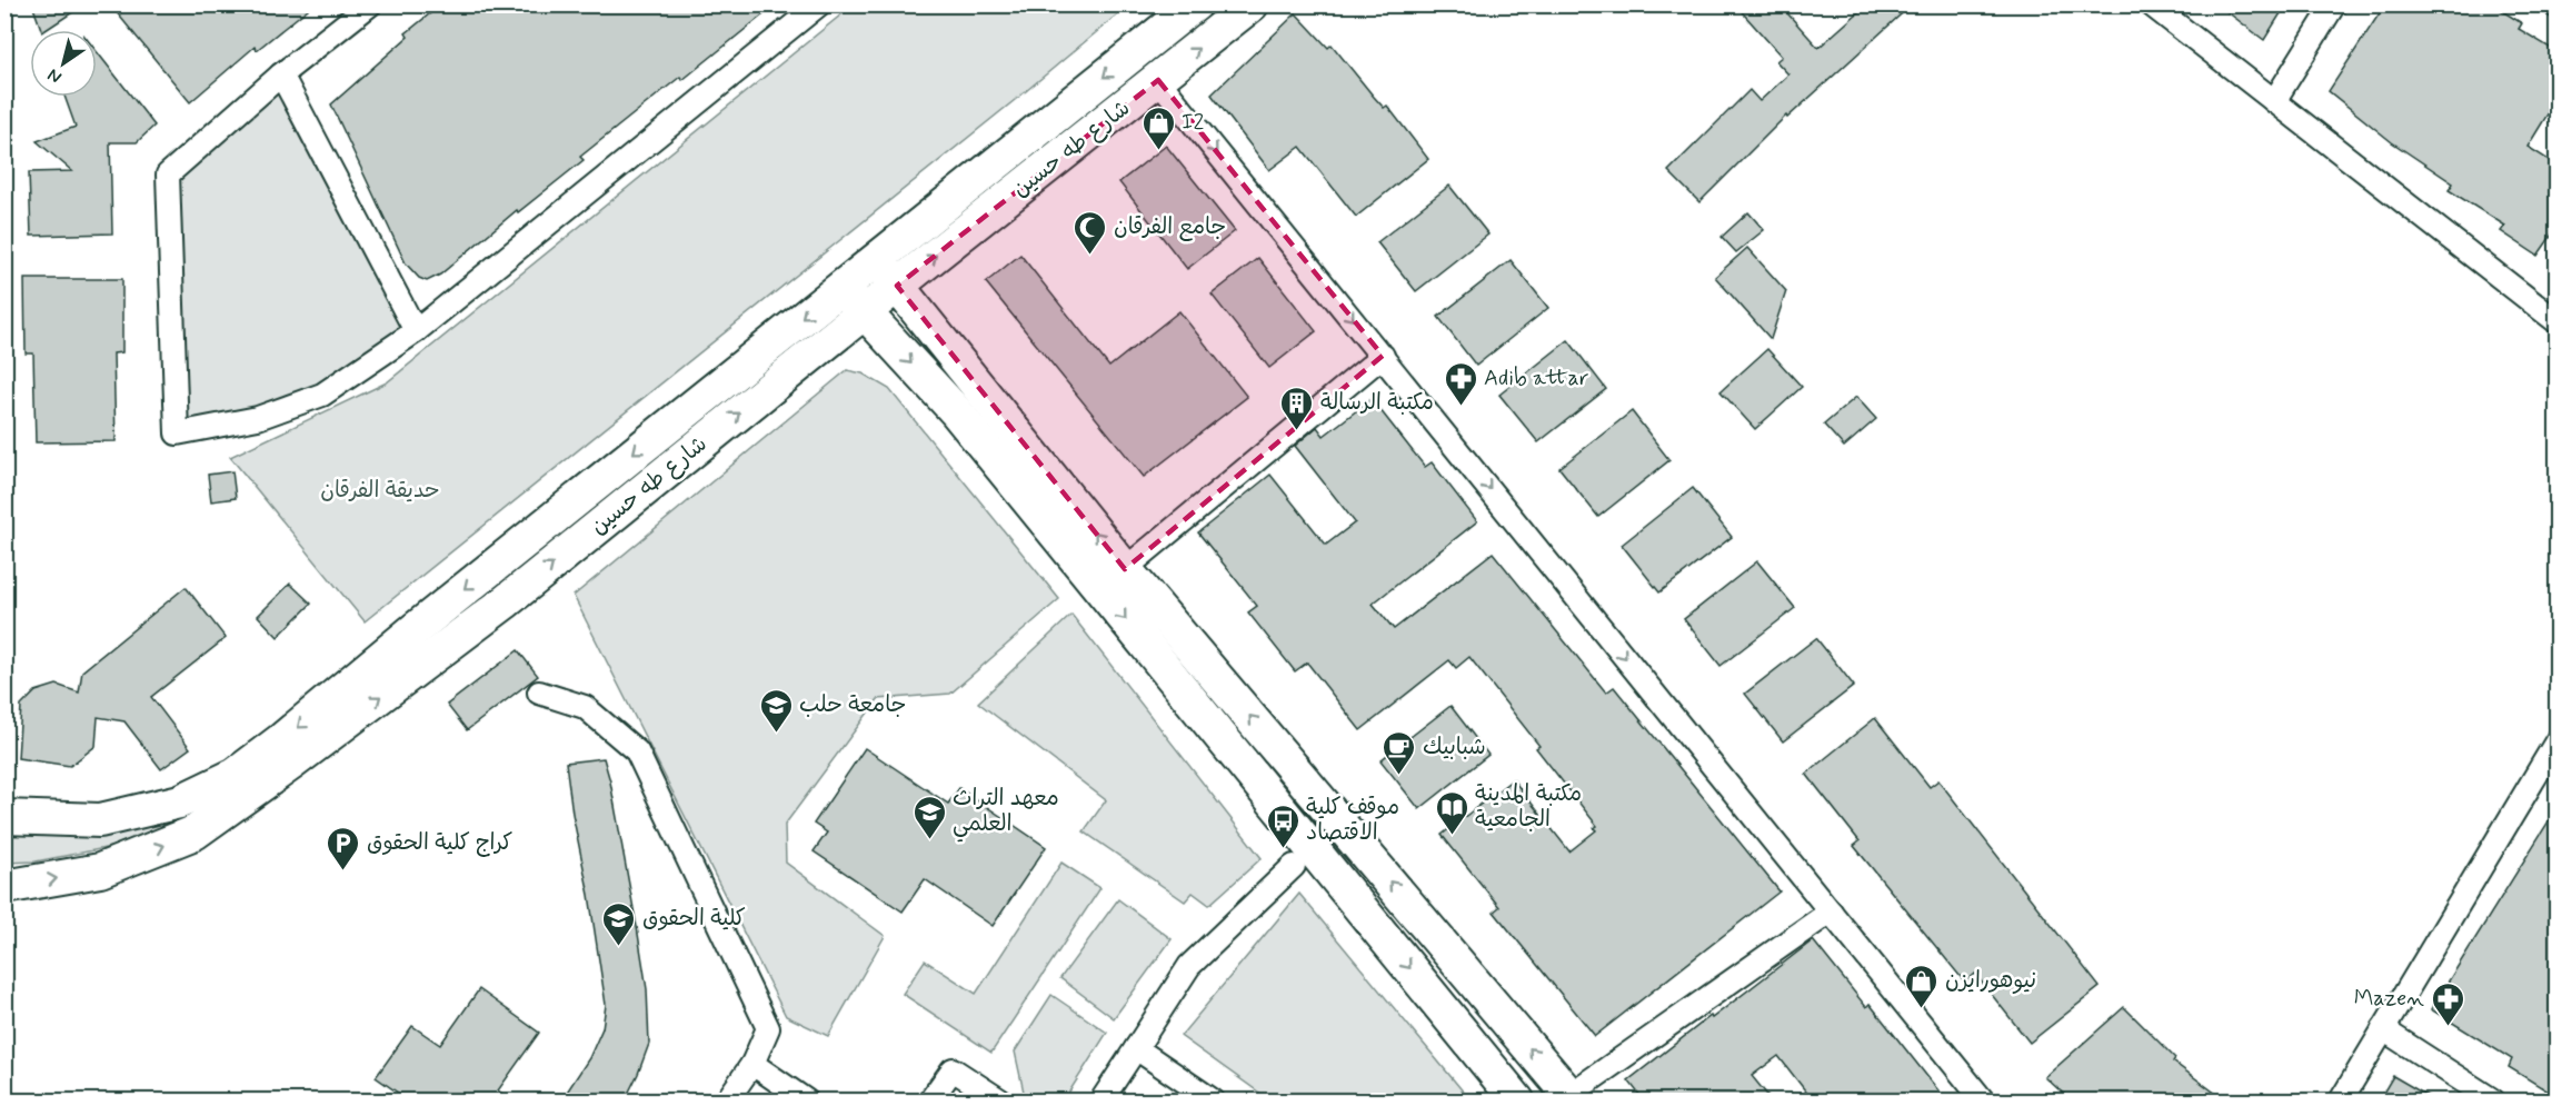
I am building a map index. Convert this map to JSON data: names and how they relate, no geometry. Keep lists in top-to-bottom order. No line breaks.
{"streets":{"main road":["شارع طه حسين"]},"parks":["حديقة الفرقان"],"places":{"shop":["I2","نيوهورايزن"],"mosque":["جامع الفرقان"],"pharmacy":["Adib attar","Mazen"],"building":["مكتبة الرسالة"],"school or university":["جامعة حلب","معهد التراث العلمي","كلية الحقوق"],"cafe":["شبابيك"],"library":["مكتبة المدينة الجامعية"],"bus stop":["موقف كلية الاقتصاد"],"parking":["كراج كلية الحقوق"]},"north":"bottom left"}
